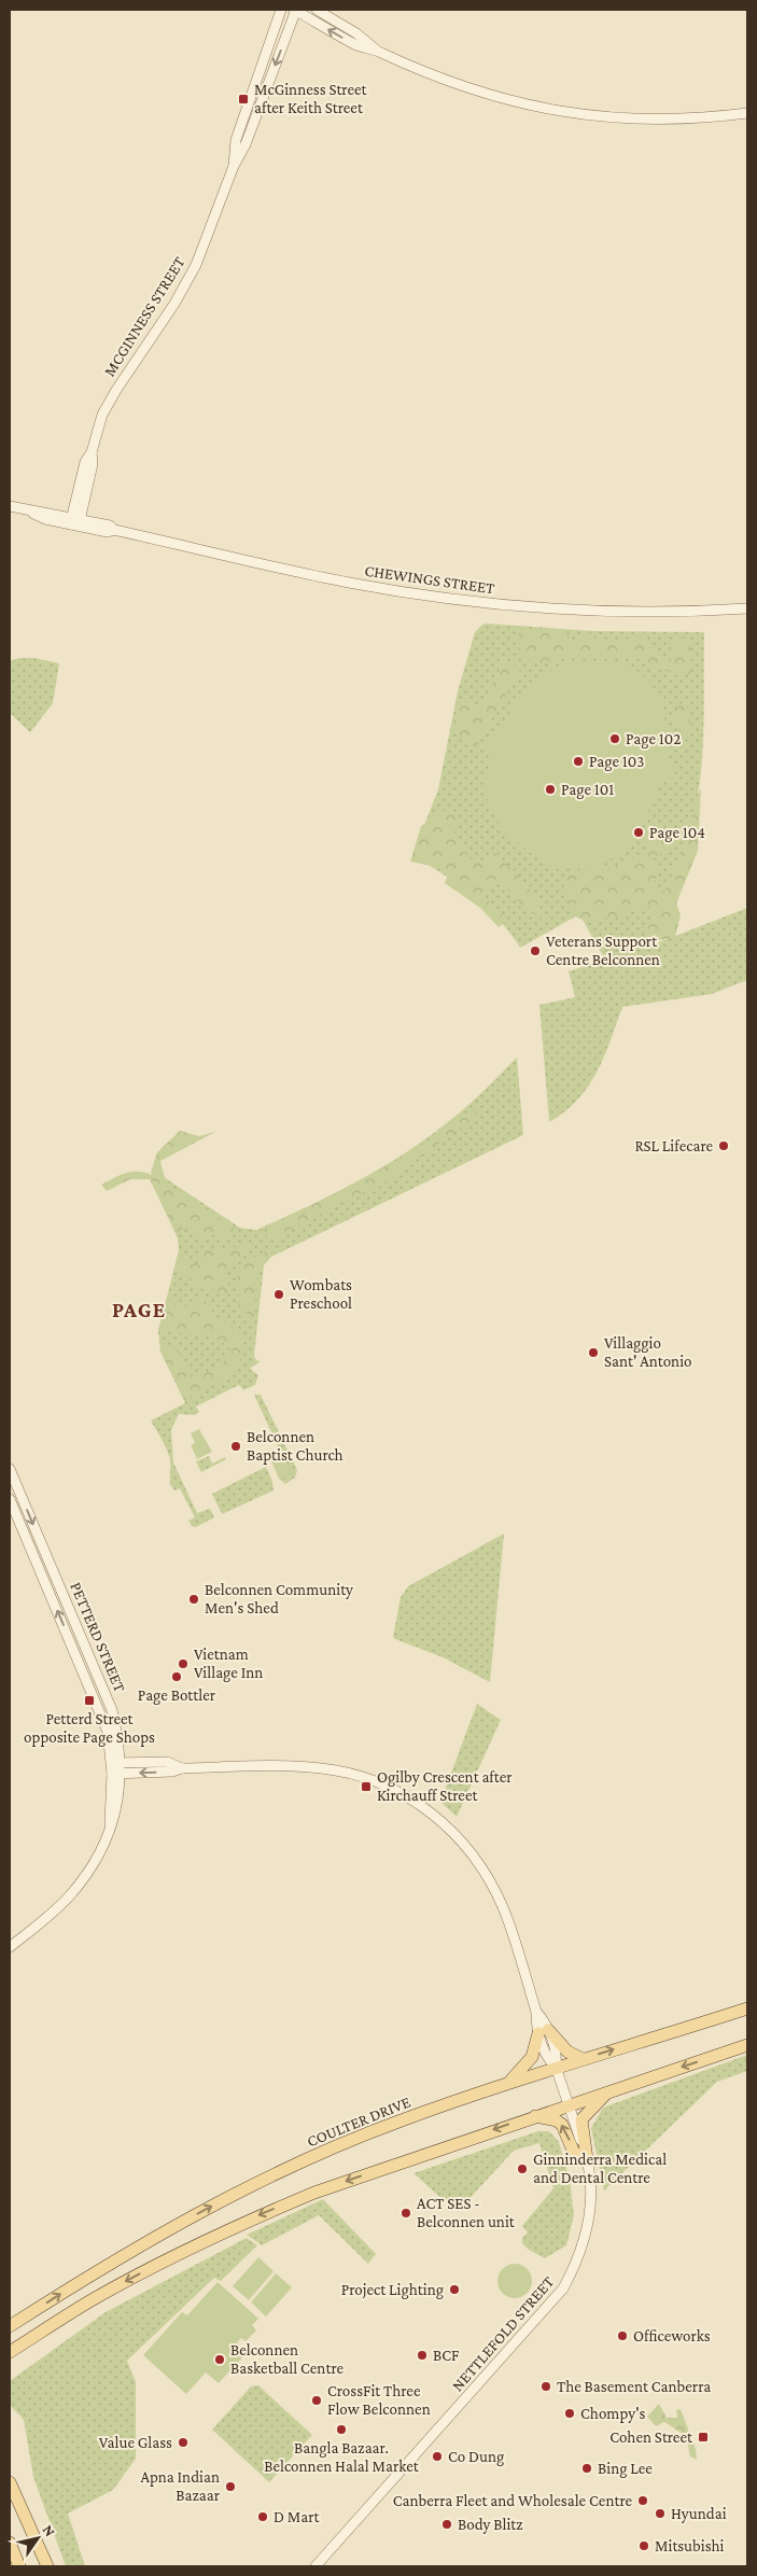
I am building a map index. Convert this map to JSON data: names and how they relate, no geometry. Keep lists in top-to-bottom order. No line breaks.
{"streets":{"main road":["COULTER DRIVE"],"street":["MCGINNESS STREET","CHEWINGS STREET","PETTERD STREET","NETTLEFOLD STREET"]},"crossings":[["MCGINNESS STREET","CHEWINGS STREET"],["PETTERD STREET","NETTLEFOLD STREET"],["COULTER DRIVE","NETTLEFOLD STREET"]],"districts":["PAGE"],"places":{"transit":["McGinness Street after Keith Street","Petterd Street opposite Page Shops","Ogilby Crescent after Kirchauff Street","Cohen Street"],"other":["Page 102","Page 103","Page 101","Page 104","Veterans Support Centre Belconnen","RSL Lifecare","Wombats Preschool","Villaggio Sant' Antonio","Belconnen Baptist Church","Belconnen Community Men's Shed","Vietnam Village Inn","Page Bottler","Ginninderra Medical and Dental Centre","ACT SES - Belconnen unit","Project Lighting","Officeworks","BCF","Belconnen Basketball Centre","The Basement Canberra","CrossFit Three Flow Belconnen","Chompy's","Bangla Bazaar. Belconnen Halal Market","Value Glass","Co Dung","Bing Lee","Apna Indian Bazaar","Canberra Fleet and Wholesale Centre","Hyundai","D Mart","Body Blitz","Mitsubishi"]},"north":"top right"}
